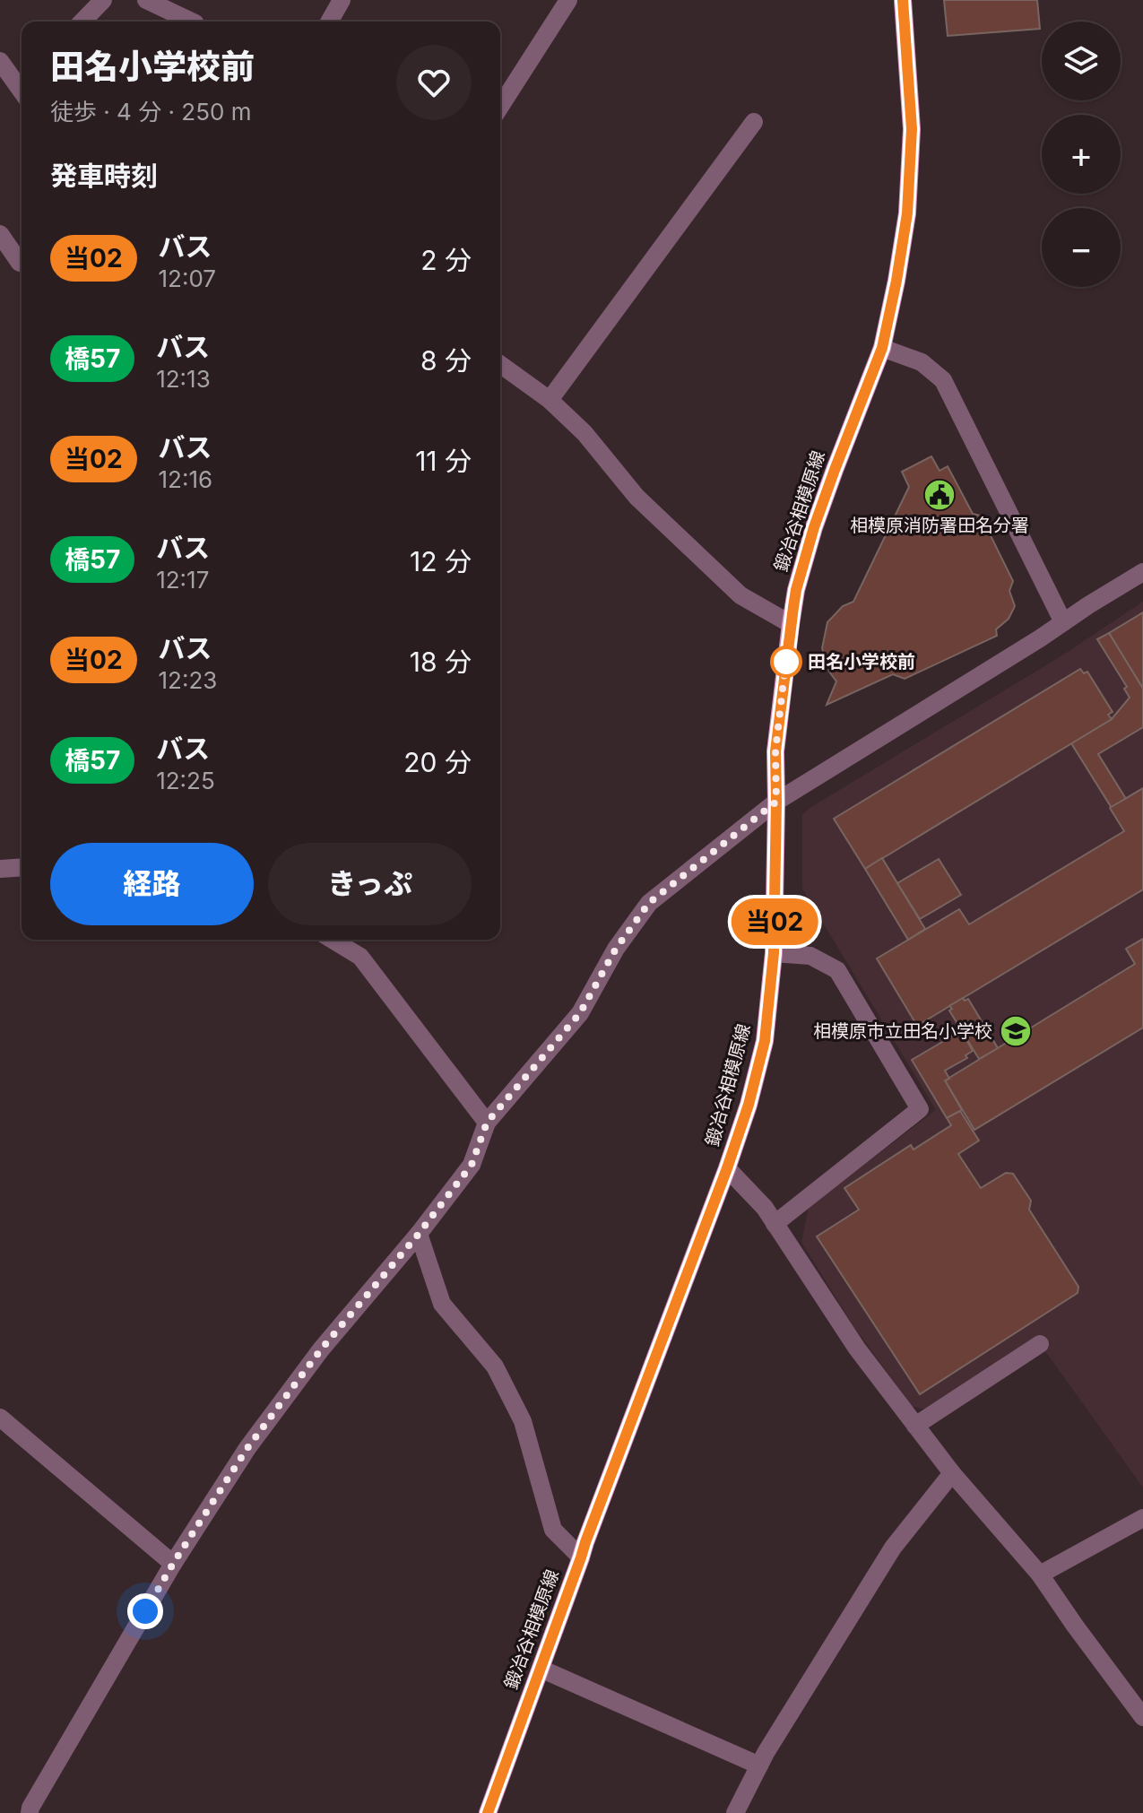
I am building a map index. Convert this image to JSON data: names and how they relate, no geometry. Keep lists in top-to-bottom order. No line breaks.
{"streets":{"main road":["鍛冶谷相模原線"]},"places":{"public building":["相模原消防署田名分署"],"other":["田名小学校前"],"school or university":["相模原市立田名小学校"]},"lines":["bus line 当02"],"page":{"on_map":"当02","map_buttons":["+","−"],"heading":[["田名小学校前","徒歩 · 4 分 · 250 m"],"発車時刻"],"list":[{"mark":"当02","name":"バス","note":"12:07","value":"2 分"},{"mark":"橋57","name":"バス","note":"12:13","value":"8 分"},{"mark":"当02","name":"バス","note":"12:16","value":"11 分"},{"mark":"橋57","name":"バス","note":"12:17","value":"12 分"},{"mark":"当02","name":"バス","note":"12:23","value":"18 分"},{"mark":"橋57","name":"バス","note":"12:25","value":"20 分"}],"buttons":["経路","きっぷ"]}}
